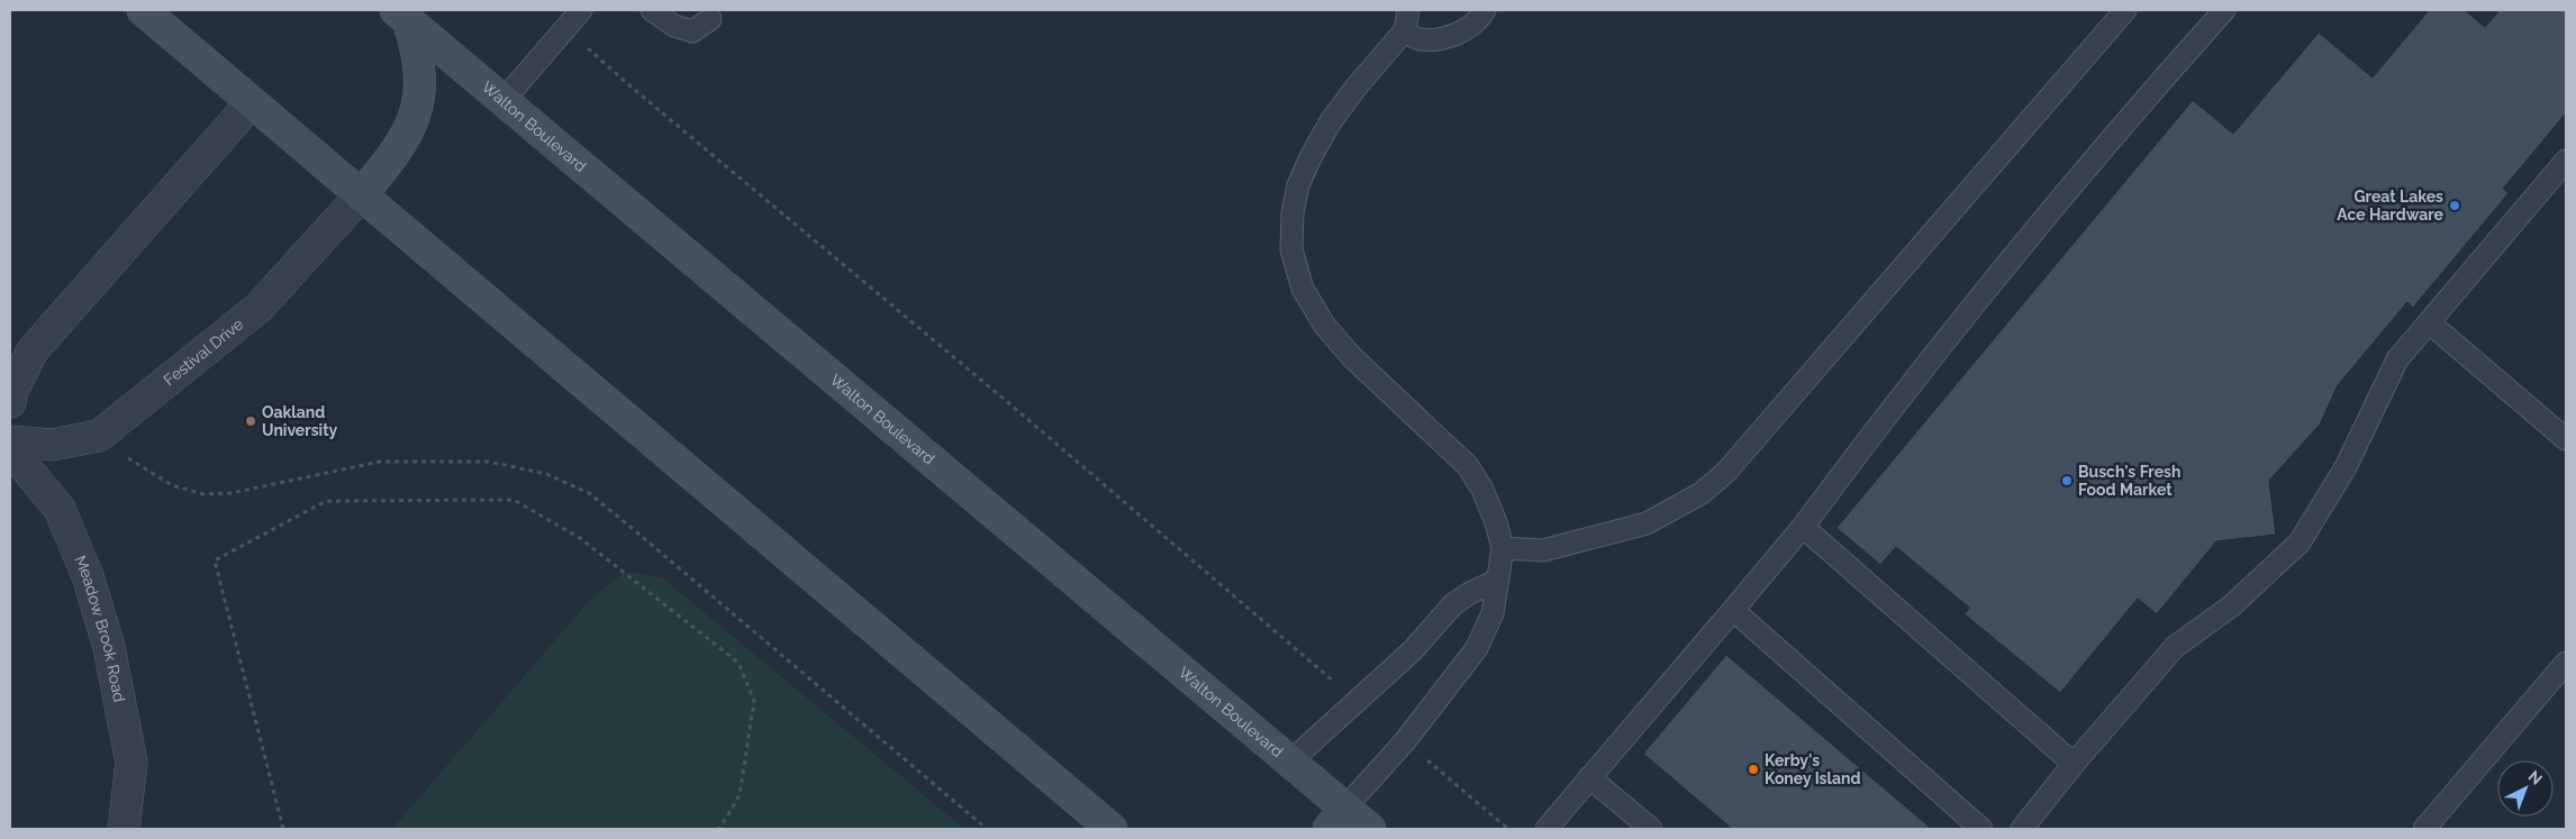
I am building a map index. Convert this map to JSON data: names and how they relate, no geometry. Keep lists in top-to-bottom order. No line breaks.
{"streets":{"main road":["Walton Boulevard"],"street":["Festival Drive","Meadow Brook Road"]},"places":["Great Lakes Ace Hardware","Oakland University","Busch's Fresh Food Market","Kerby's Koney Island"],"north":"top right"}
